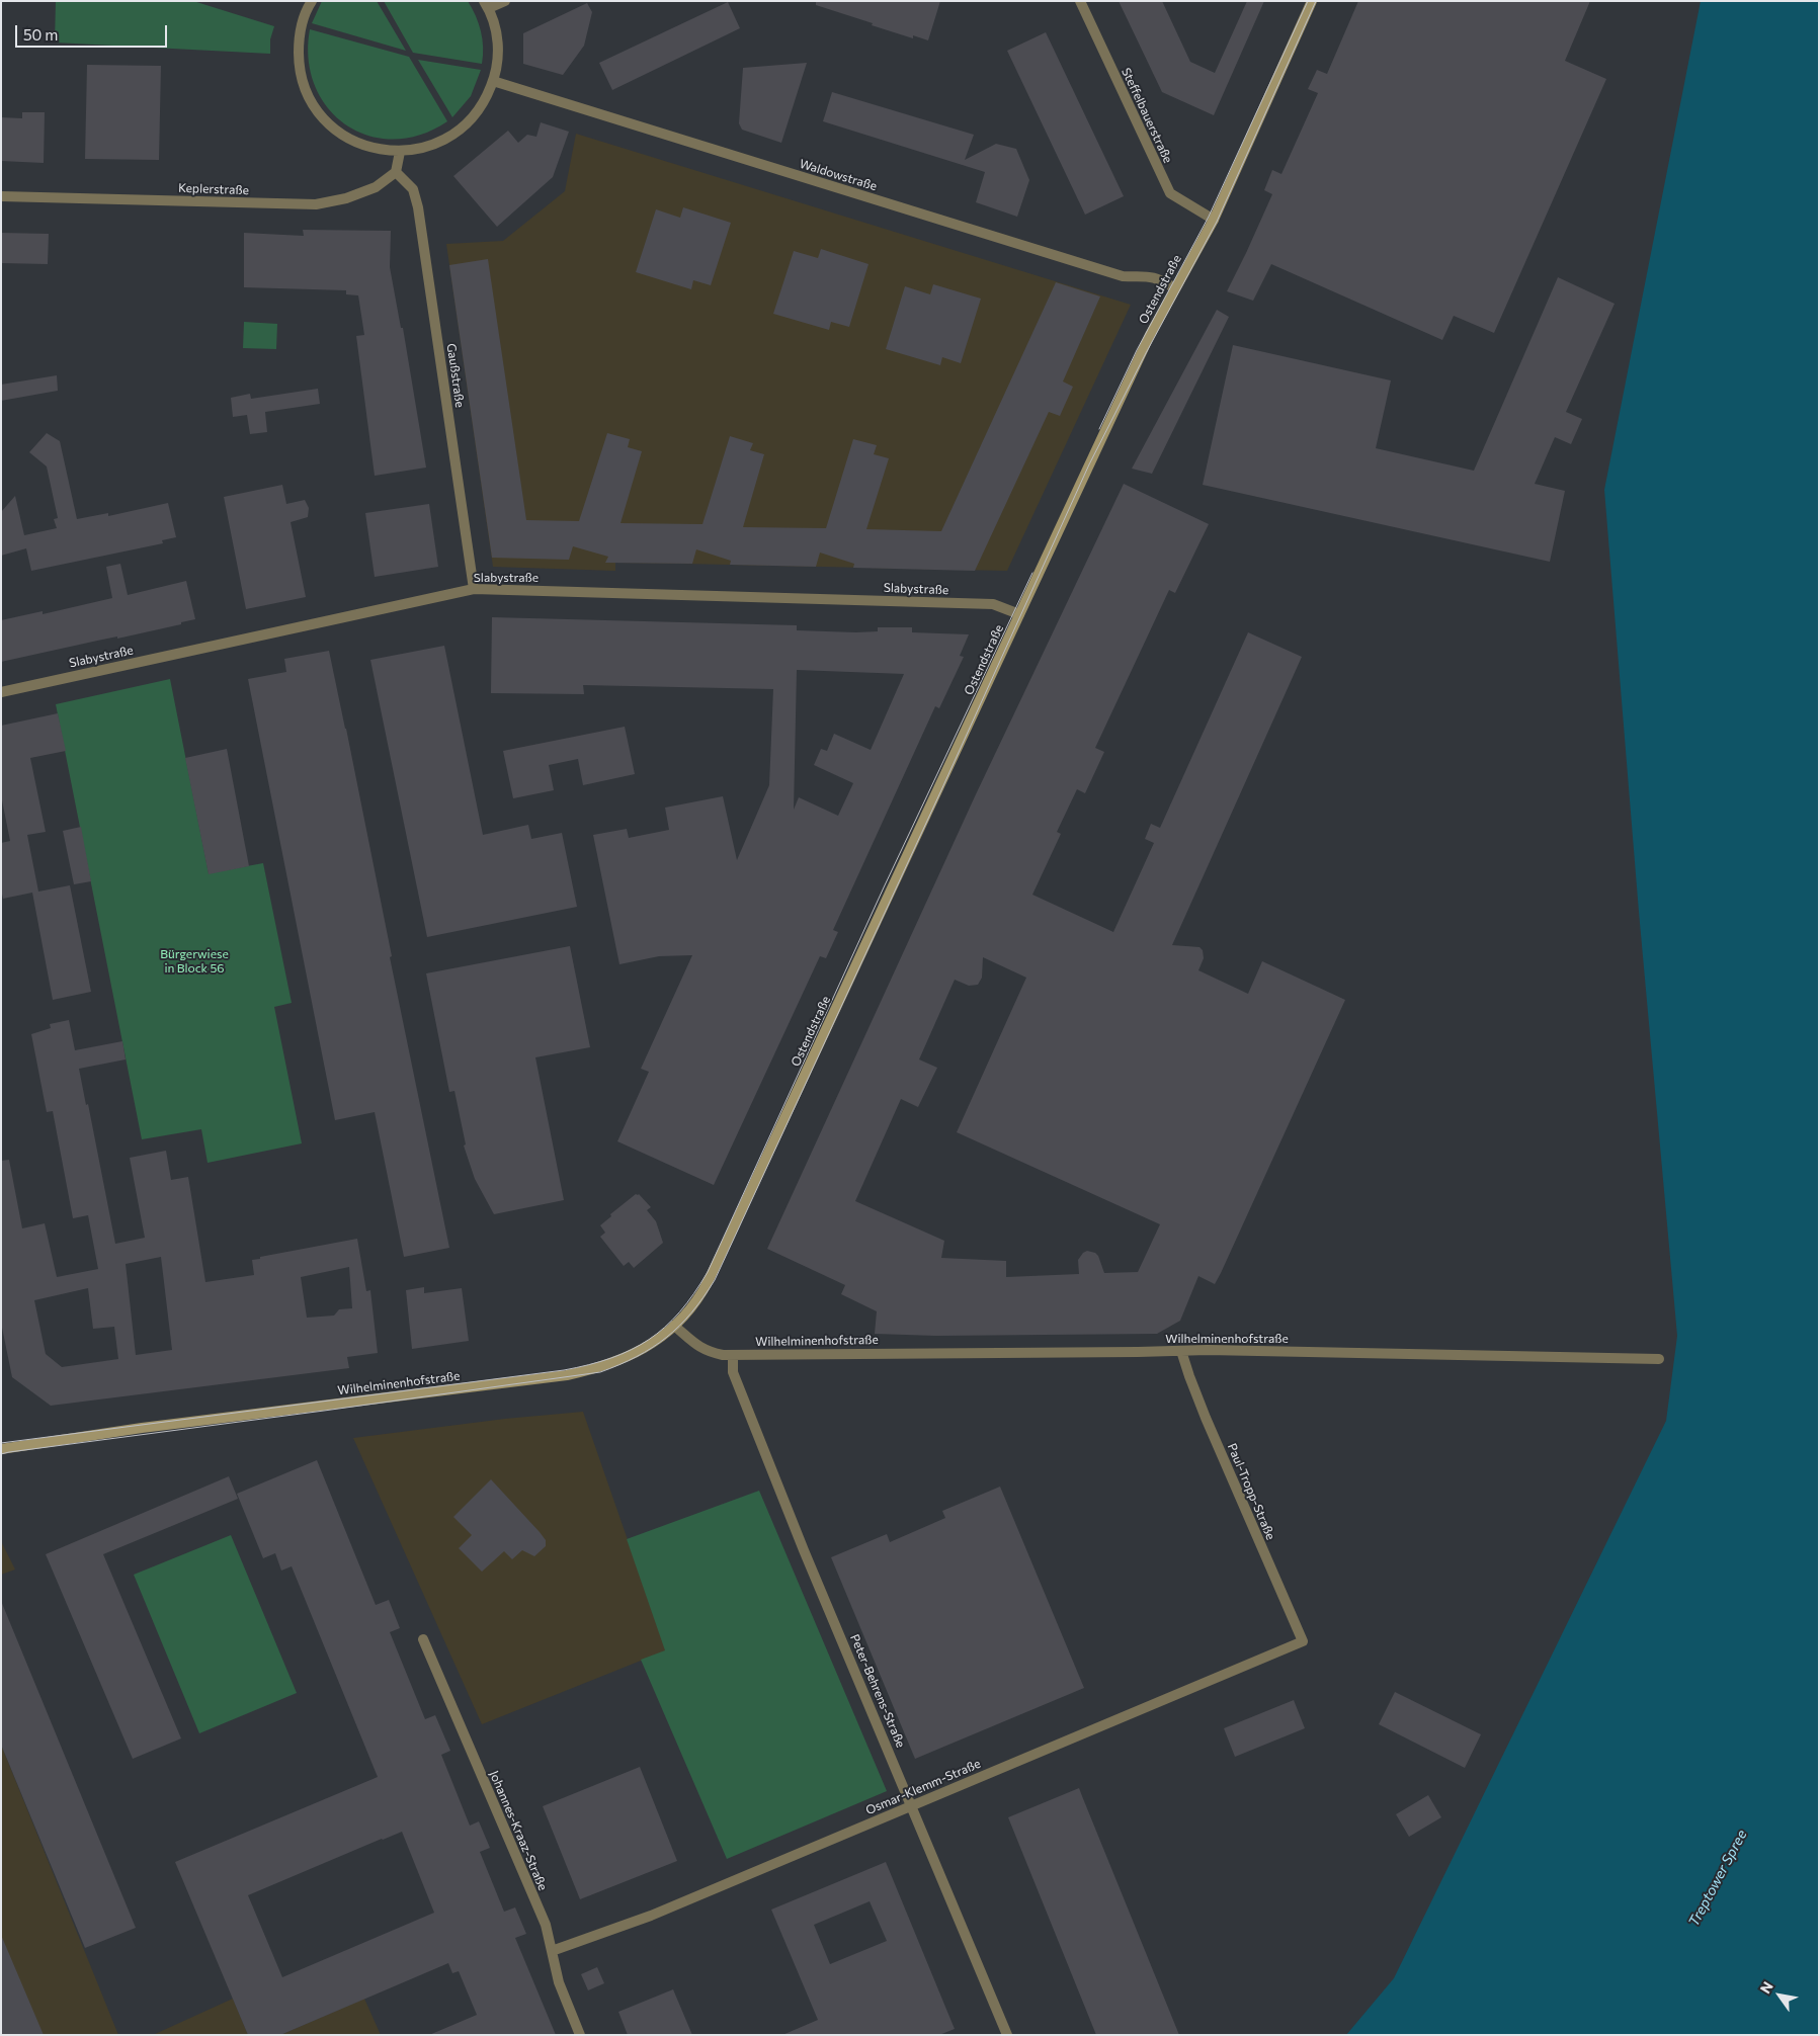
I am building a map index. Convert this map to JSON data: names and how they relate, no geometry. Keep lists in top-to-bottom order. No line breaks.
{"streets":{"street":["Steffelbauerstraße","Waldowstraße","Keplerstraße","Ostendstraße","Gaußstraße","Slabystraße","Wilhelminenhofstraße","Paul-Tropp-Straße","Peter-Behrens-Straße","Osmar-Klemm-Straße","Johannes-Kraaz-Straße"]},"crossings":[["Steffelbauerstraße","Ostendstraße"],["Waldowstraße","Ostendstraße"],["Keplerstraße","Gaußstraße"],["Ostendstraße","Slabystraße"],["Ostendstraße","Wilhelminenhofstraße"],["Gaußstraße","Slabystraße"],["Wilhelminenhofstraße","Paul-Tropp-Straße"],["Wilhelminenhofstraße","Peter-Behrens-Straße"],["Paul-Tropp-Straße","Osmar-Klemm-Straße"],["Peter-Behrens-Straße","Osmar-Klemm-Straße"],["Osmar-Klemm-Straße","Johannes-Kraaz-Straße"]],"water":["Treptower Spree"],"parks":["Bürgerwiese in Block 56"],"scale_bar":"50 m","north":"top left"}
